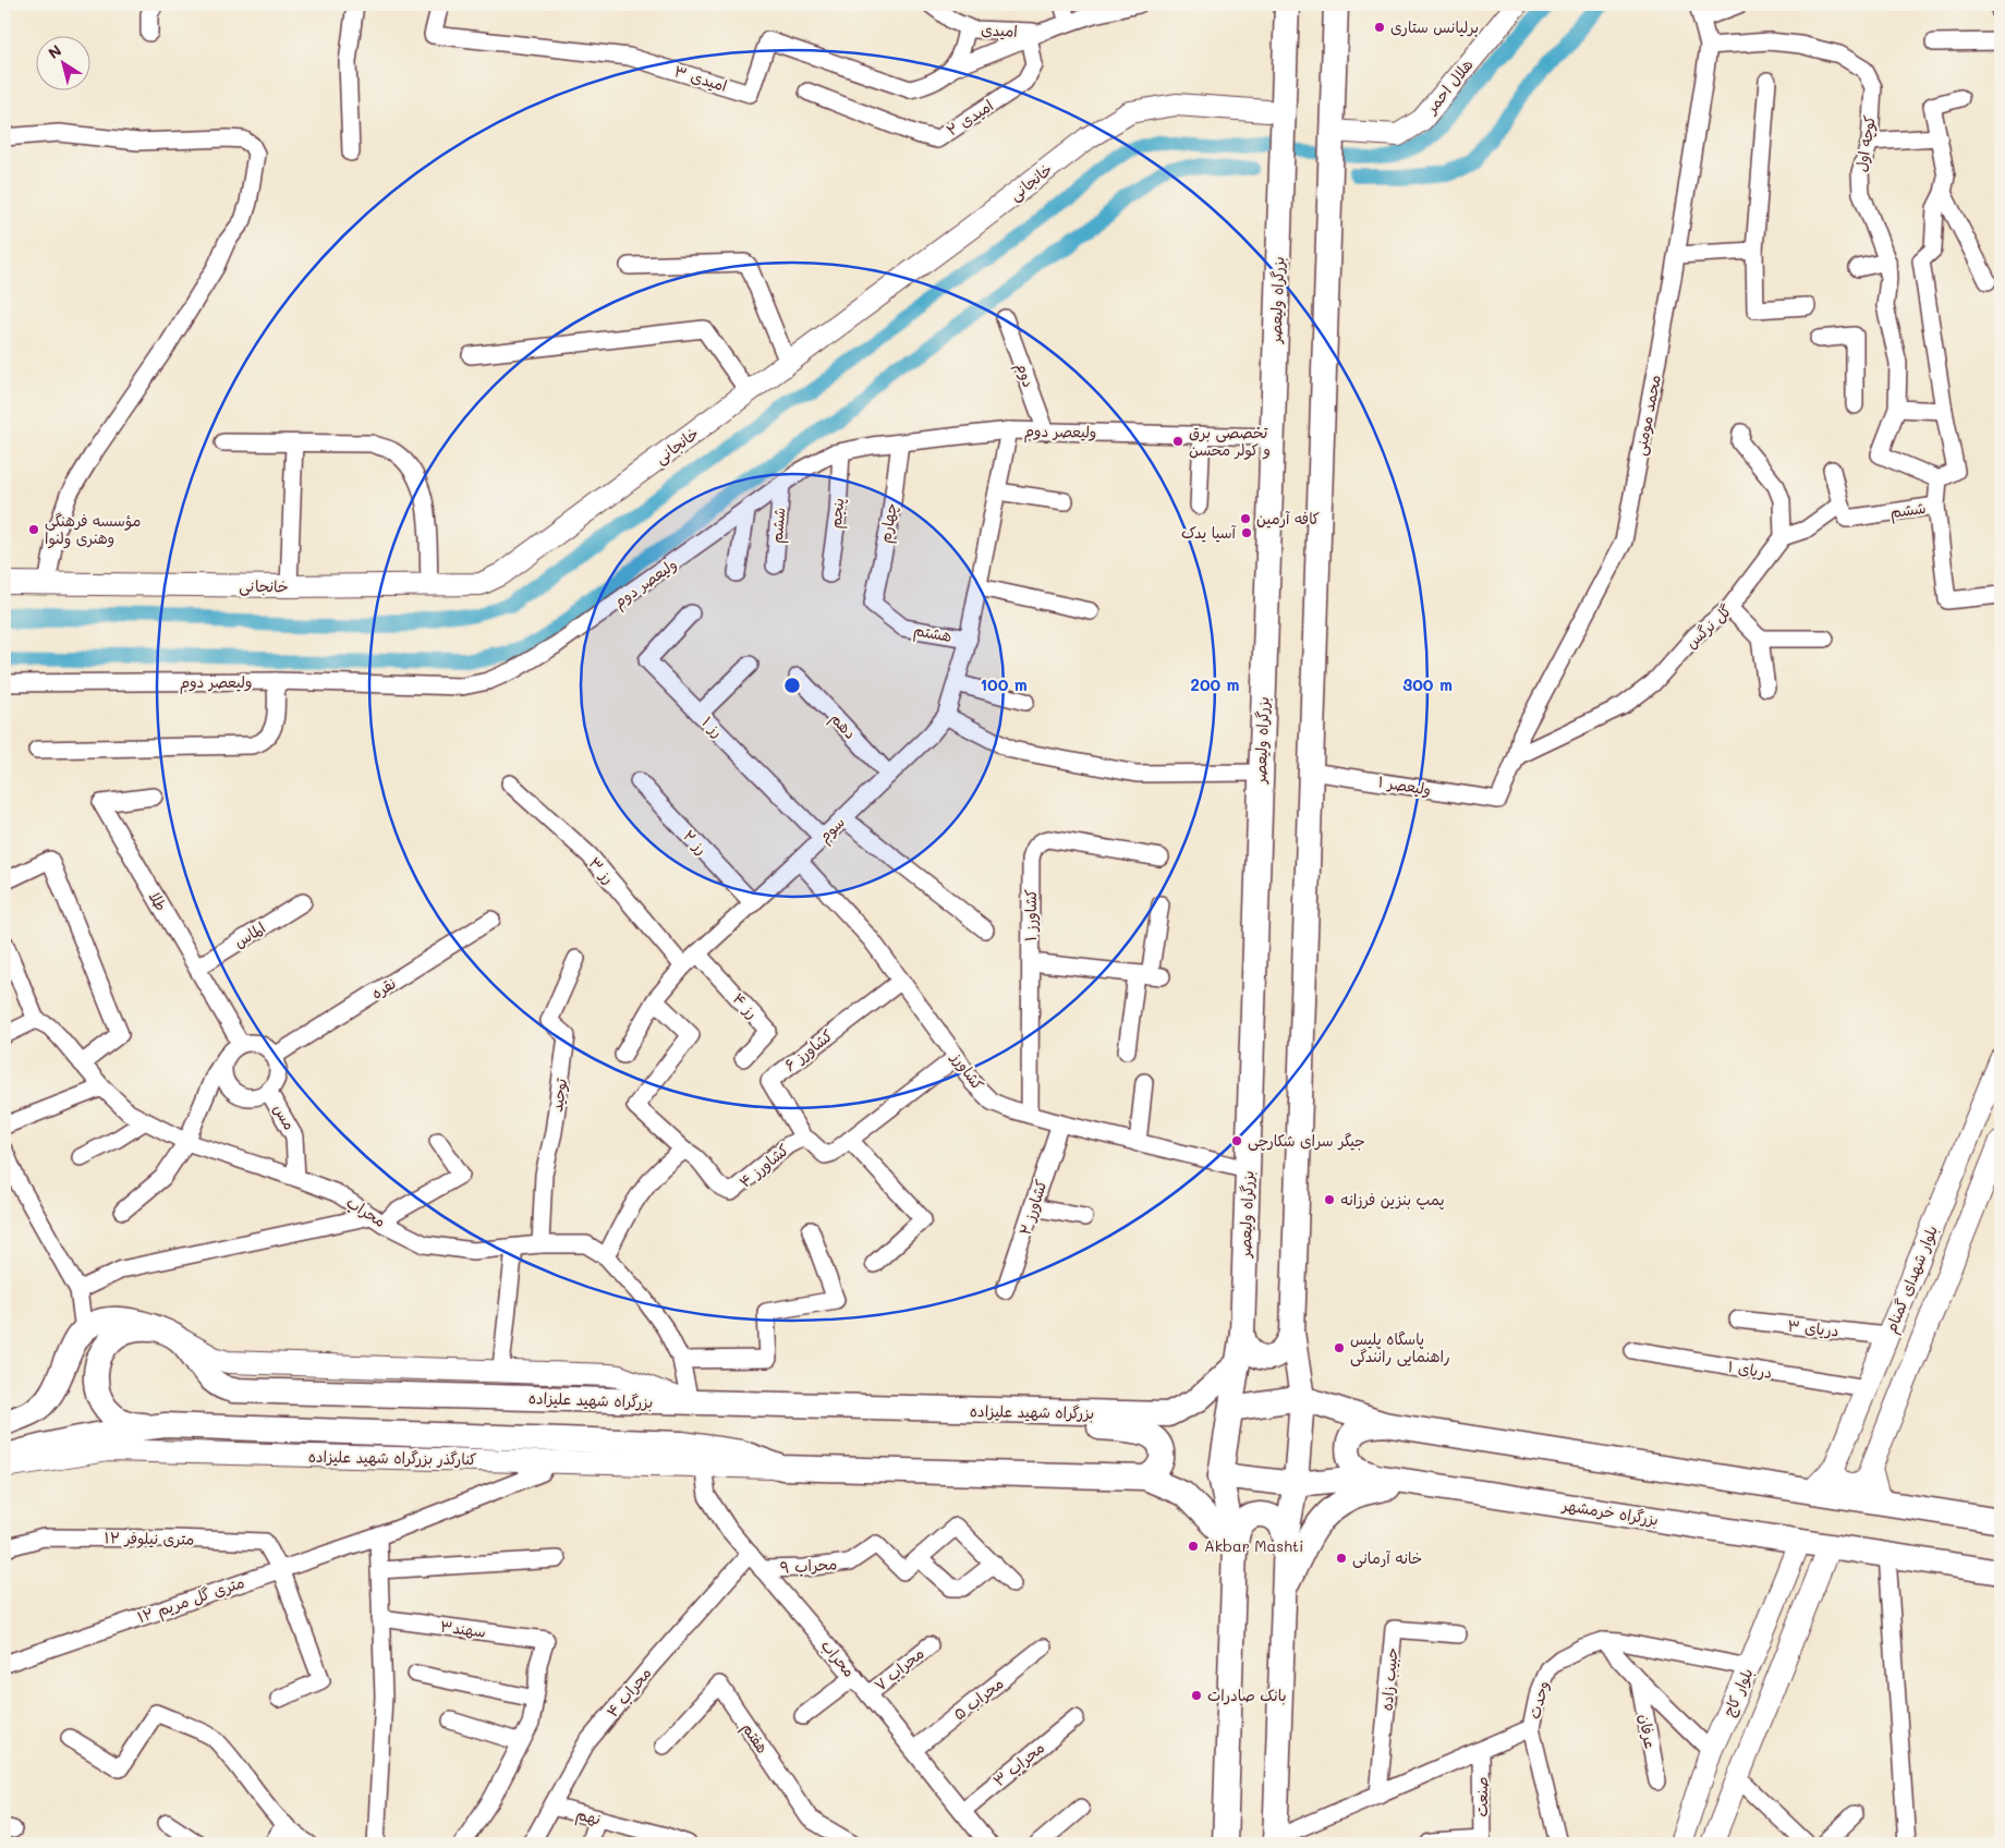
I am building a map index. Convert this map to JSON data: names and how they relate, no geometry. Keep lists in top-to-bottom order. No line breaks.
{"streets":{"highway":["بزرگراه ولیعصر","بزرگراه شهید علیزاده","بزرگراه خرمشهر"],"main road":["هلال احمر","خانجانی","بلوار شهدای گمنام","کنارگذر بزرگراه شهید علیزاده","بلوار کاج"],"street":["امیدی","امیدی ۳","امیدی ۲","کوچه اول","دوم","محمد مومنی","ولیعصر دوم","ششم","پنجم","چهارم","گل نرگس","هشتم","دهم","رز ۱","ولیعصر ۱","سوم","رز ۲","رز ۳","طلا","کشاورز ۱","الماس","نقره","رز ۴","کشاورز ۶","کشاورز","توحید","مس","کشاورز ۴","کشاورز ۲","محراب","دریای ۳","دریای ۱","۱۲ متری نیلوفر","محراب ۹","۱۲ متری گل مریم","سهند۳","محراب ۷","حبیب زاده","محراب ۴","محراب ۵","وحدت","عرفان","هفتم","محراب ۳","صنعت","نهم"]},"crossings":[["امیدی","امیدی ۳"],["امیدی","امیدی ۲"],["امیدی ۳","امیدی ۲"],["کوچه اول","محمد مومنی"],["خانجانی","بزرگراه ولیعصر"],["بزرگراه ولیعصر","ولیعصر دوم"],["بزرگراه ولیعصر","کشاورز"],["بزرگراه ولیعصر","بزرگراه شهید علیزاده"],["بزرگراه ولیعصر","بزرگراه خرمشهر"],["دوم","ولیعصر دوم"],["محمد مومنی","گل نرگس"],["محمد مومنی","ولیعصر ۱"],["ولیعصر دوم","ششم"],["ولیعصر دوم","پنجم"],["ولیعصر دوم","چهارم"],["ولیعصر دوم","سوم"],["چهارم","هشتم"],["هشتم","سوم"],["دهم","سوم"],["رز ۱","سوم"],["سوم","رز ۲"],["سوم","رز ۳"],["سوم","رز ۴"],["سوم","کشاورز"],["طلا","الماس"],["طلا","نقره"],["طلا","مس"],["کشاورز ۱","کشاورز"],["نقره","مس"],["کشاورز ۶","کشاورز"],["کشاورز ۶","کشاورز ۴"],["کشاورز","کشاورز ۴"],["کشاورز","کشاورز ۲"],["توحید","محراب"],["مس","محراب"],["محراب","بزرگراه شهید علیزاده"],["محراب","کنارگذر بزرگراه شهید علیزاده"],["محراب","محراب ۹"],["محراب","محراب ۷"],["محراب","محراب ۴"],["محراب","محراب ۵"],["محراب","محراب ۳"],["بلوار شهدای گمنام","دریای ۳"],["بلوار شهدای گمنام","دریای ۱"],["کنارگذر بزرگراه شهید علیزاده","۱۲ متری گل مریم"],["بزرگراه خرمشهر","بلوار کاج"],["۱۲ متری نیلوفر","۱۲ متری گل مریم"],["حبیب زاده","وحدت"],["محراب ۴","نهم"],["بلوار کاج","وحدت"],["وحدت","صنعت"]],"places":["برلیانس ستاری","تخصصی برق و کولر محسن","کافه آرمین","مؤسسه فرهنگی وهنری ولنوا","آسیا یدک","جیگر سرای شکارچی","پمپ بنزین فرزانه","پاسگاه پلیس راهنمایی رانندگی","Akbar Mashti","خانه آرمانی","بانک صادرات"],"north":"top left","rings":["100 m","200 m","300 m"]}
